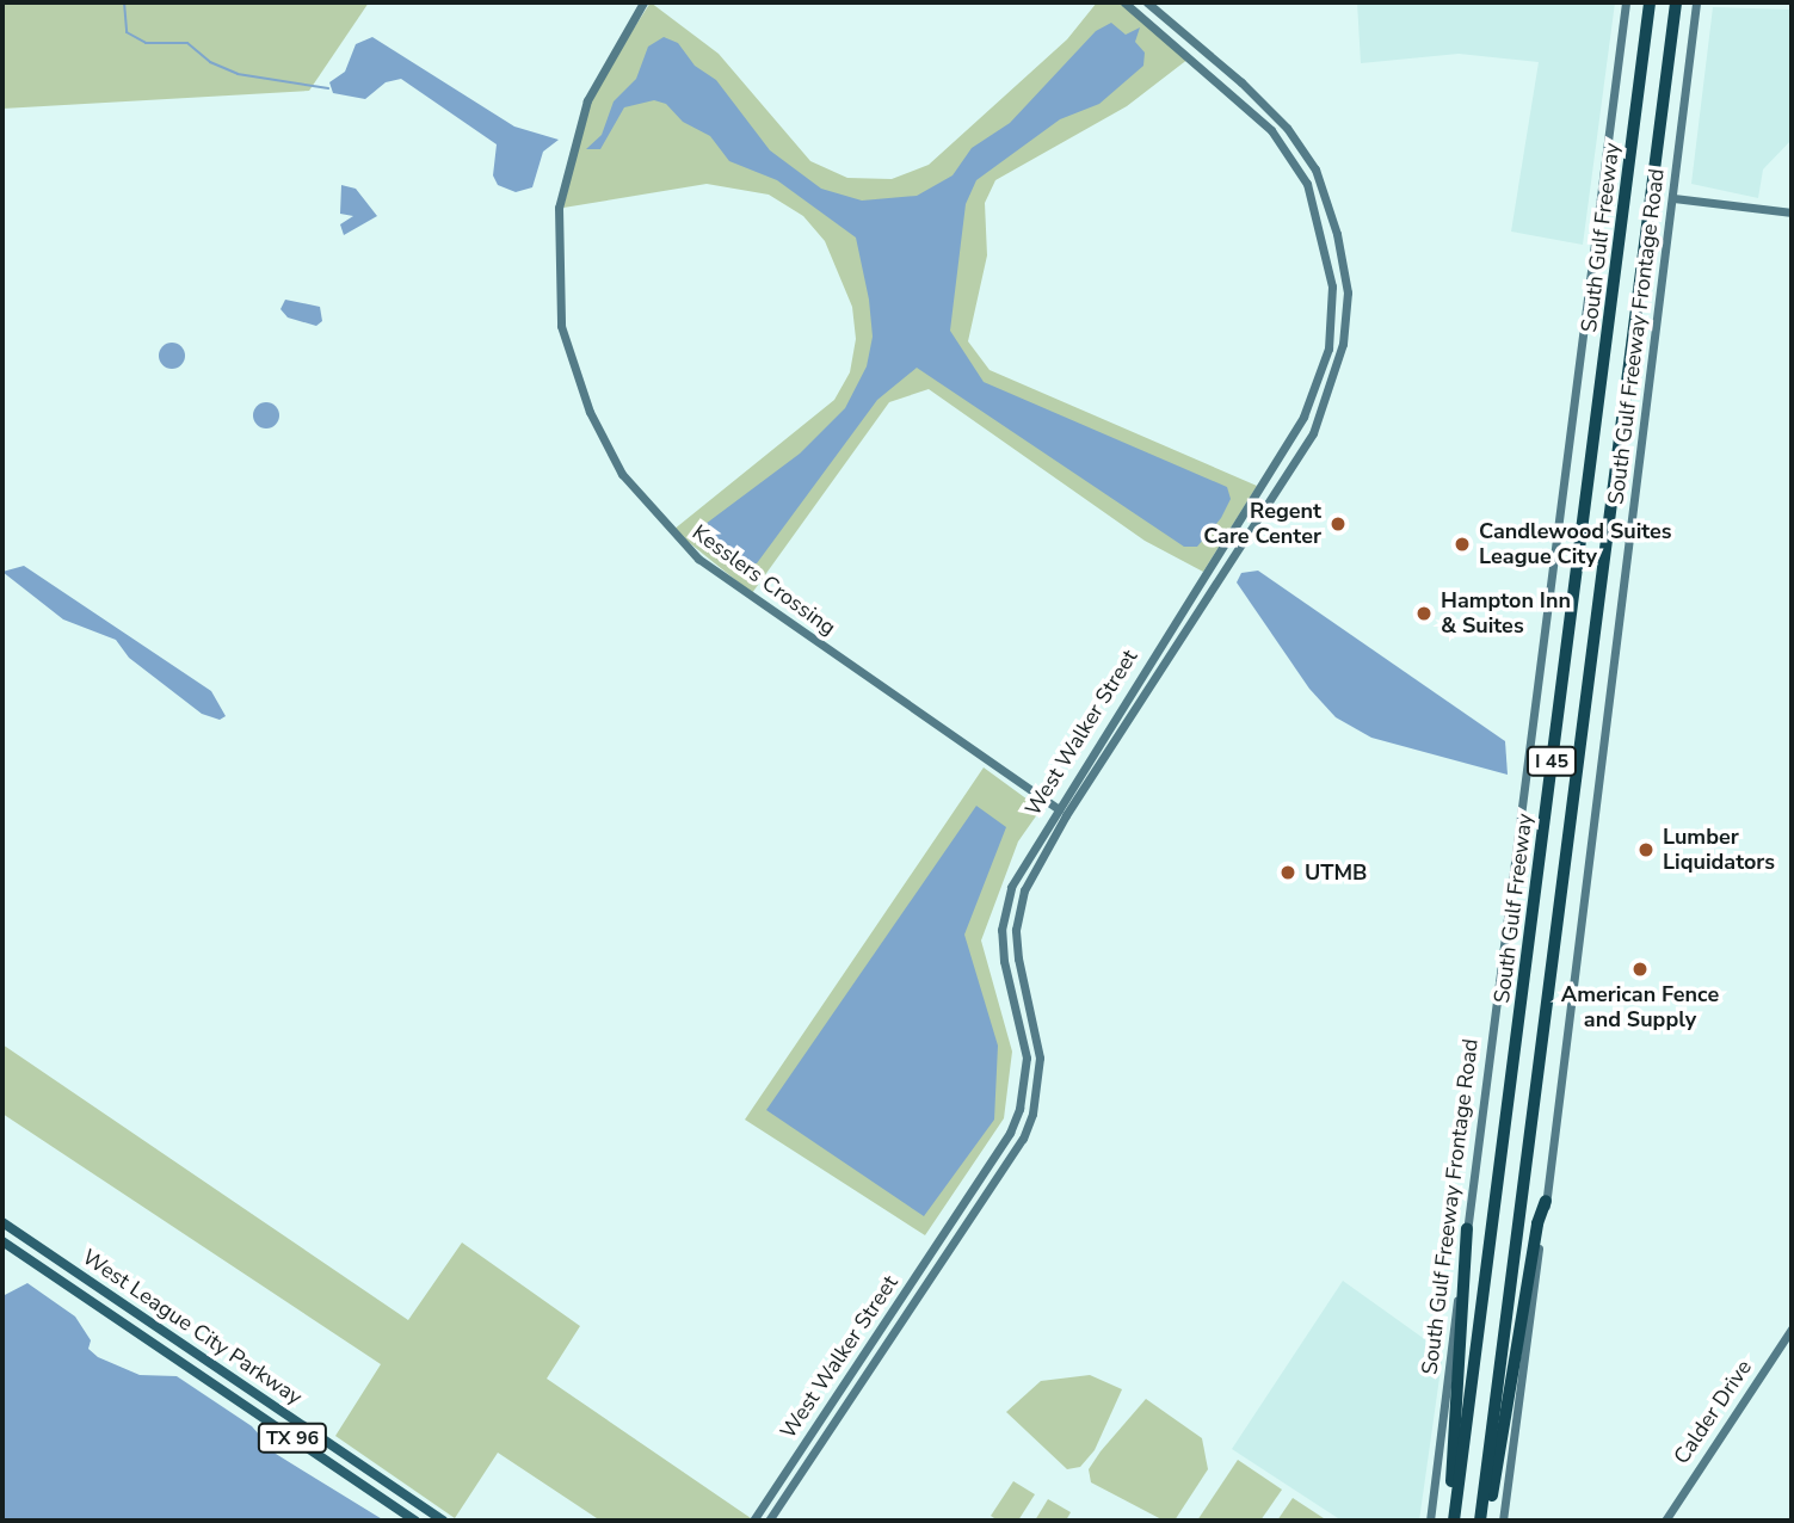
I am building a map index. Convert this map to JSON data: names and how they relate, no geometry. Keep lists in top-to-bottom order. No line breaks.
{"streets":{"highway":["South Gulf Freeway","I 45"],"main road":["West League City Parkway","TX 96"],"street":["South Gulf Freeway Frontage Road","Kesslers Crossing","West Walker Street","Calder Drive"]},"crossings":[["Kesslers Crossing","West Walker Street"]],"places":["Regent Care Center","Candlewood Suites League City","Hampton Inn & Suites","Lumber Liquidators","UTMB","American Fence and Supply"]}
